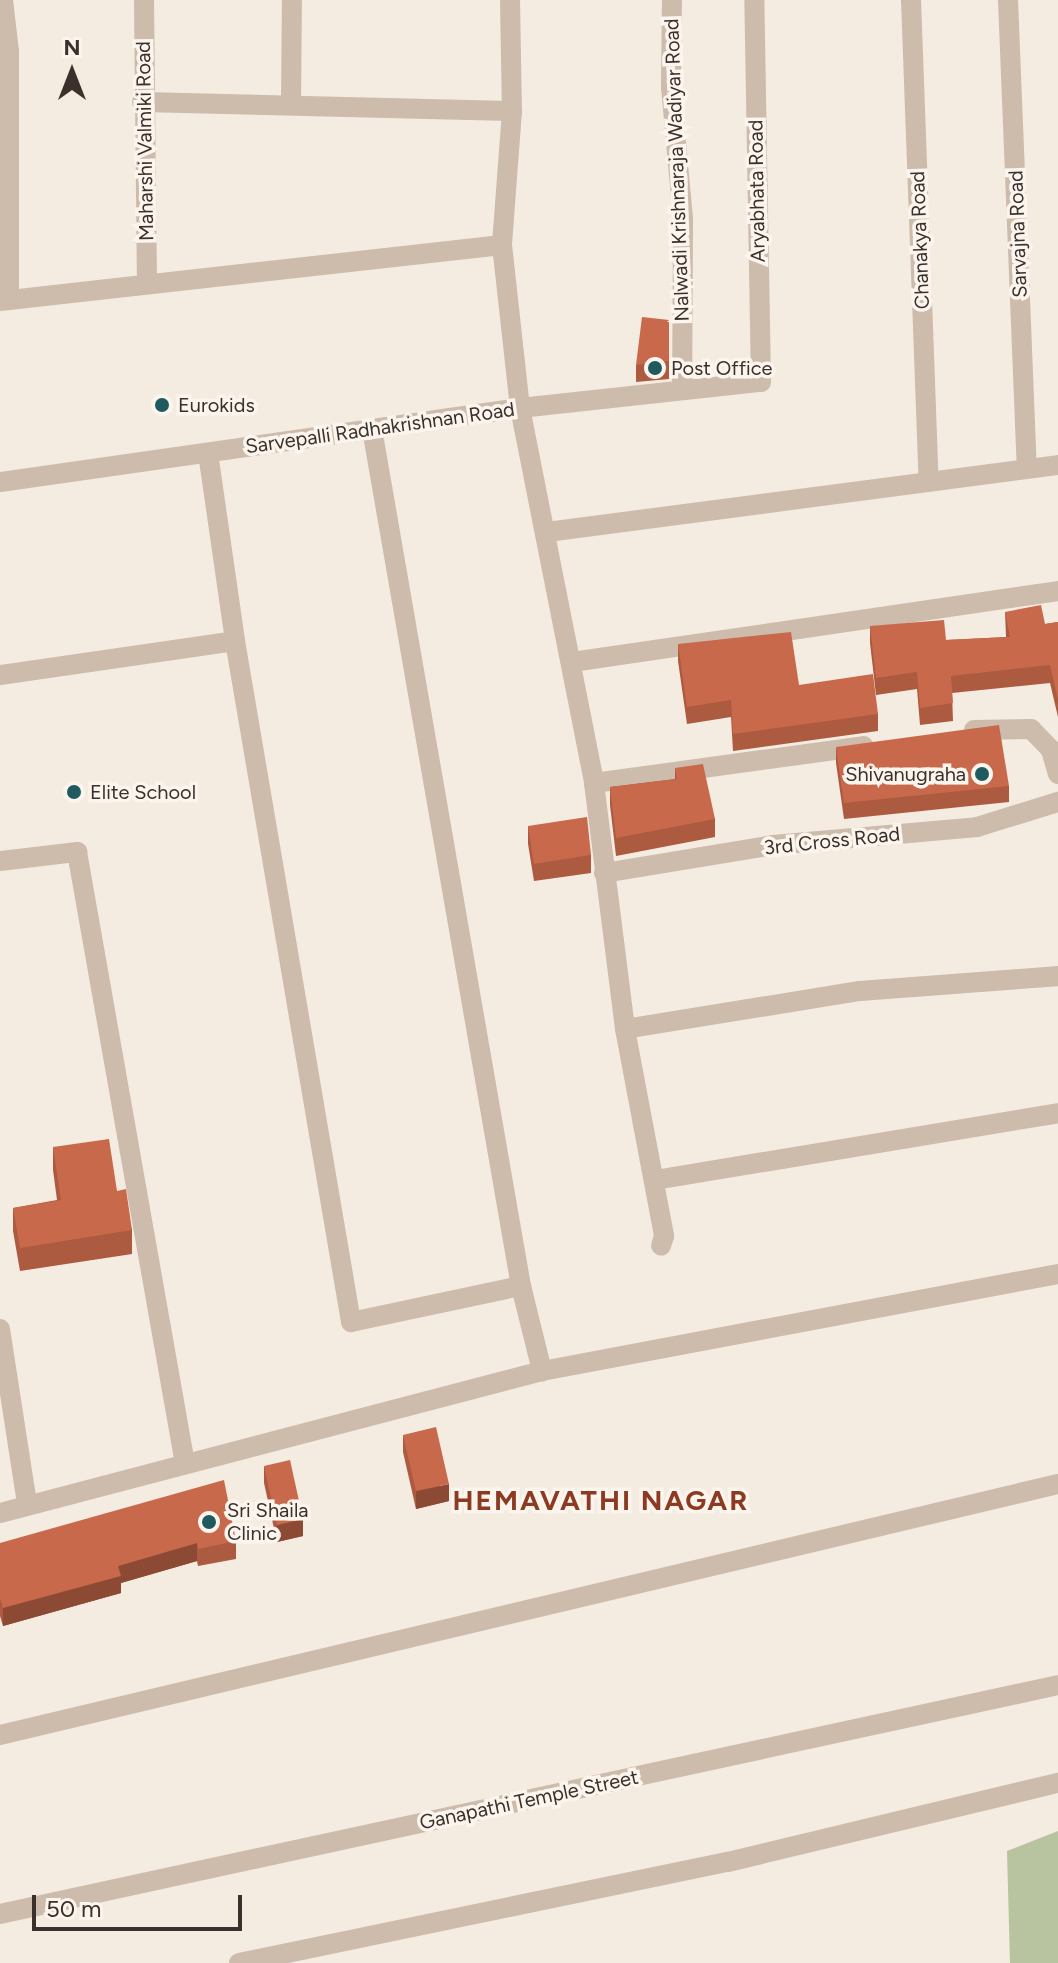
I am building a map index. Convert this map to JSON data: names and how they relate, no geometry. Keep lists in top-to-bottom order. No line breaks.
{"streets":{"street":["Maharshi Valmiki Road","Nalwadi Krishnaraja Wadiyar Road","Aryabhata Road","Sarvajna Road","Chanakya Road","Sarvepalli Radhakrishnan Road","3rd Cross Road","Ganapathi Temple Street"]},"crossings":[["Nalwadi Krishnaraja Wadiyar Road","Sarvepalli Radhakrishnan Road"],["Aryabhata Road","Sarvepalli Radhakrishnan Road"]],"districts":["HEMAVATHI NAGAR"],"places":["Post Office","Eurokids","Shivanugraha","Elite School","Sri Shaila Clinic"],"scale_bar":"50 m","north":"top"}
